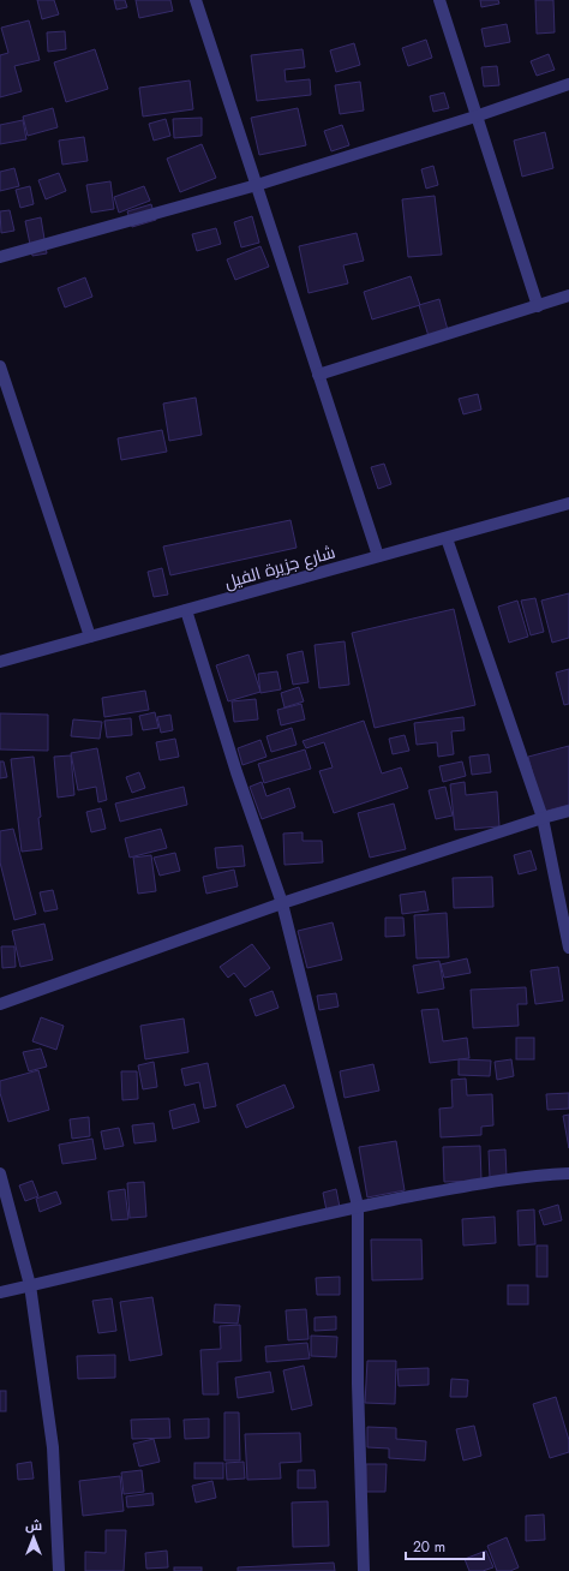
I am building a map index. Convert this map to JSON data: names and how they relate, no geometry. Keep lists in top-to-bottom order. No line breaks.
{"streets":{"street":["شارع جزيرة الفيل"]},"scale_bar":"20 m","north":"top"}
